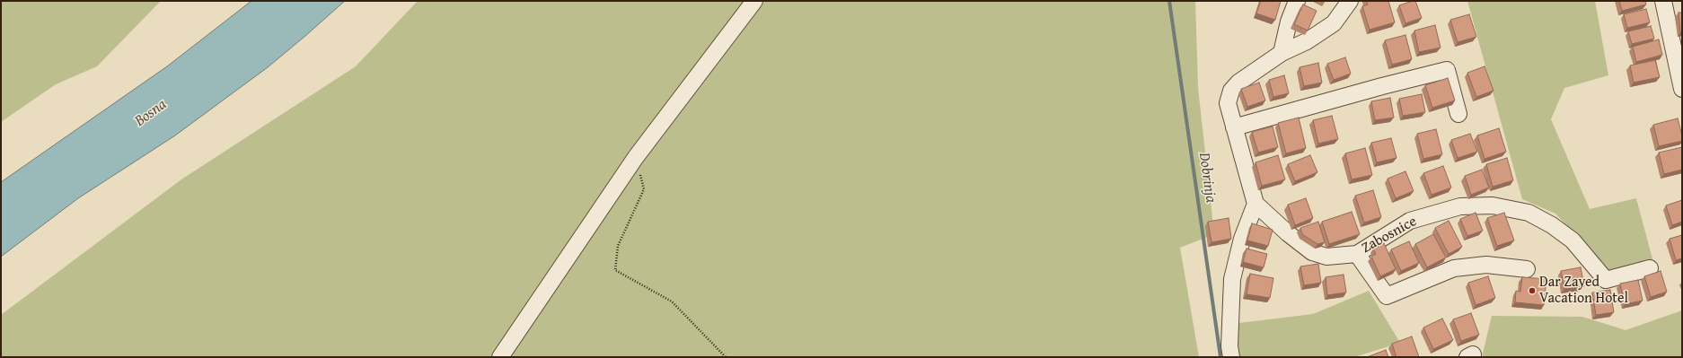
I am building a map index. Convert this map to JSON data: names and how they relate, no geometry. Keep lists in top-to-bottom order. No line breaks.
{"streets":{"street":["Zabosnice"]},"water":["Bosna","Dobrinja"],"places":["Dar Zayed Vacation Hotel"]}
